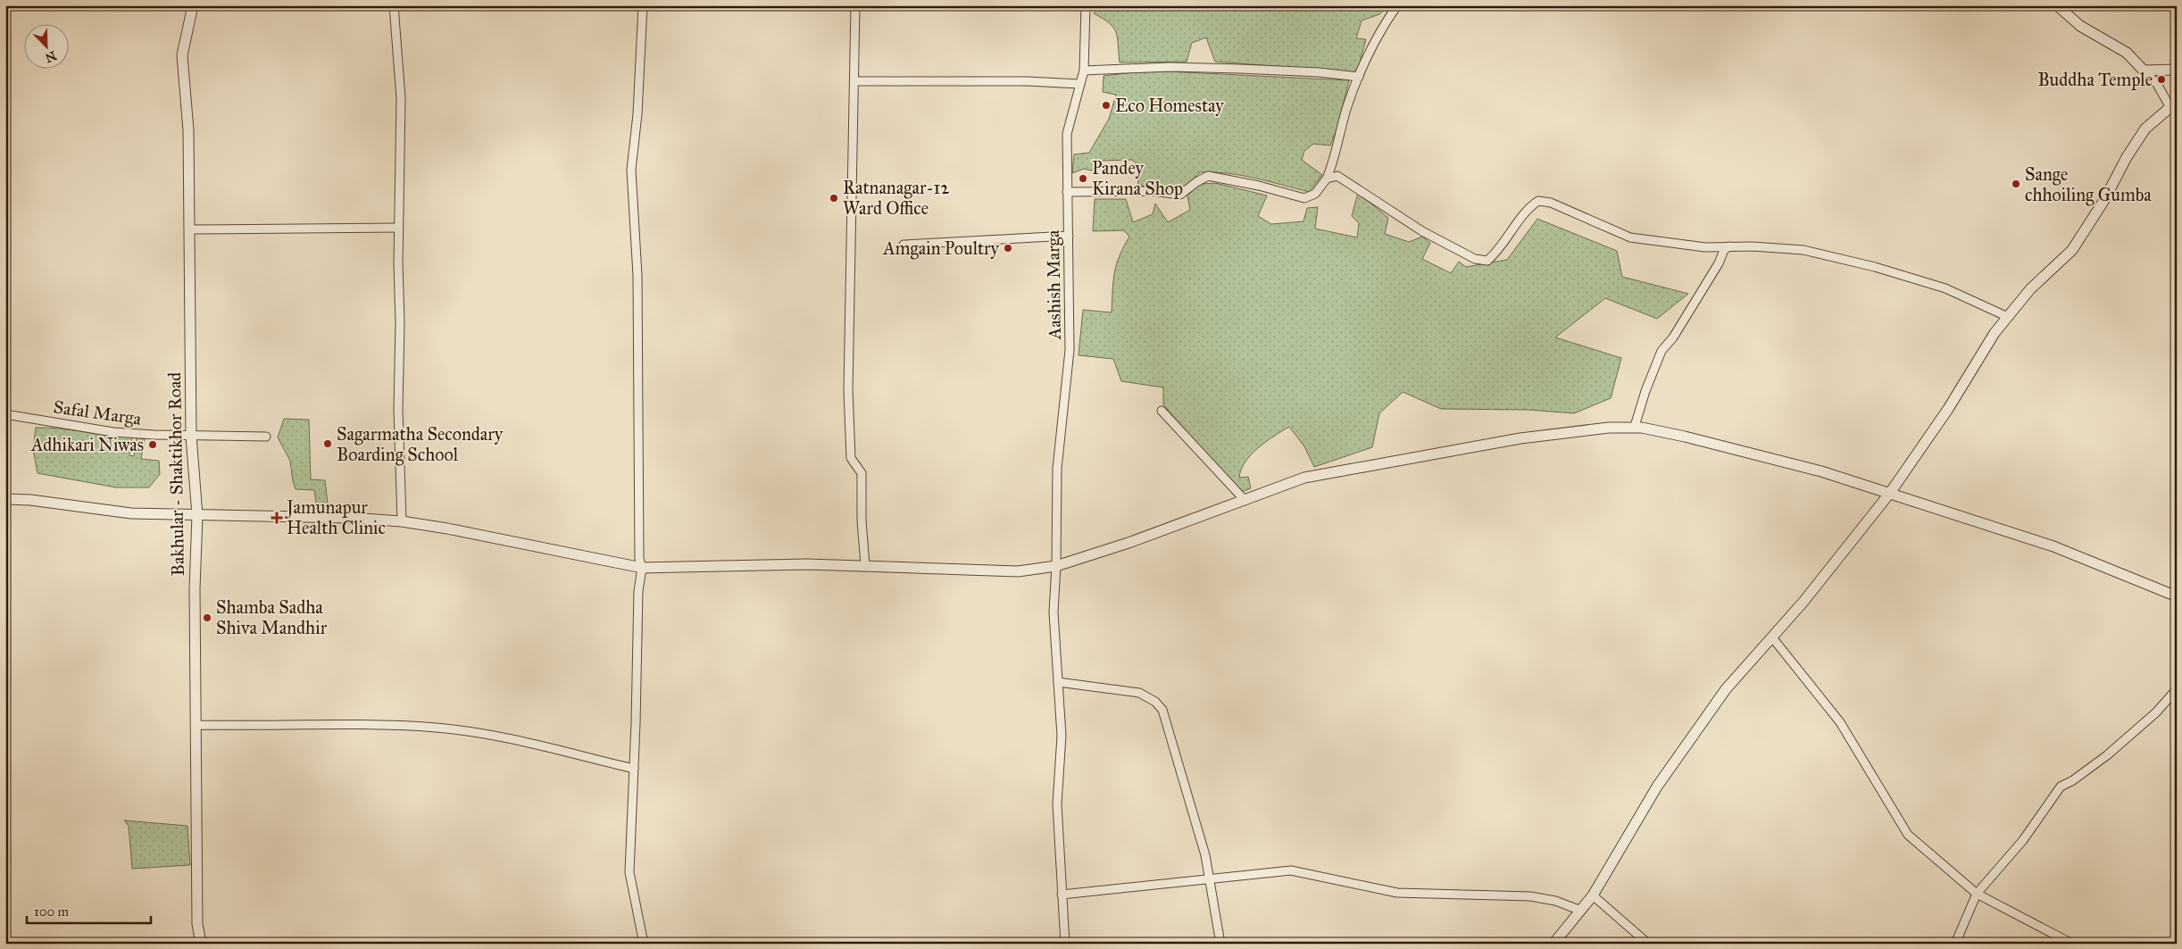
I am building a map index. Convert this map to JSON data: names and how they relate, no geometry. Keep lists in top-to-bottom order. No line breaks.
{"streets":{"street":["Aashish Marga","Safal Marga","Bakhular - Shaktikhor Road"]},"crossings":[["Safal Marga","Bakhular - Shaktikhor Road"]],"places":{"other":["Buddha Temple","Eco Homestay","Pandey Kirana Shop","Sange chhoiling Gumba","Ratnanagar-12 Ward Office","Amgain Poultry","Sagarmatha Secondary Boarding School","Adhikari Niwas","Shamba Sadha Shiva Mandhir"],"health":["Jamunapur Health Clinic"]},"scale_bar":"100 m","north":"bottom right"}
